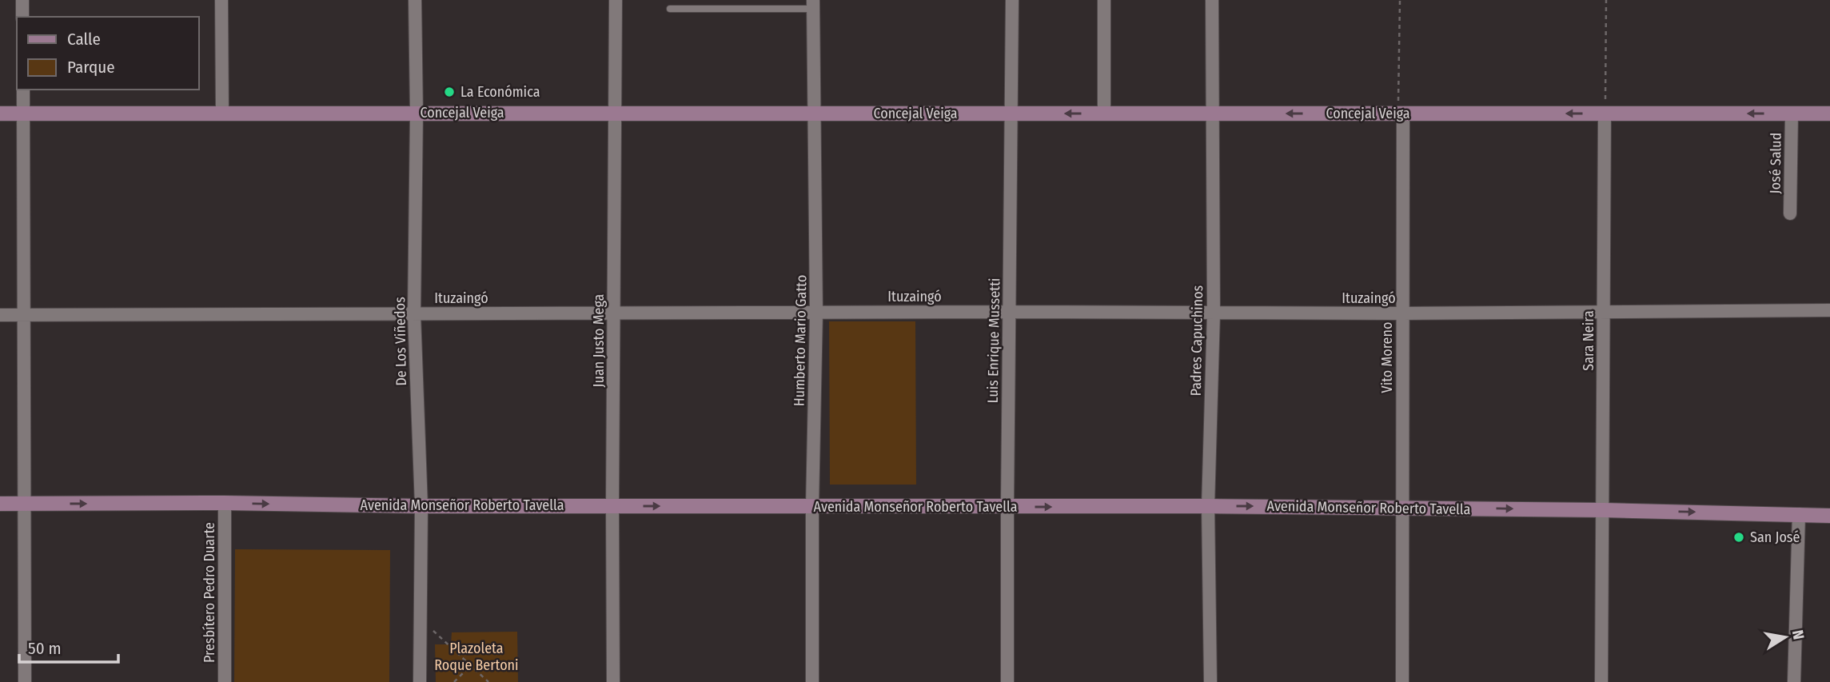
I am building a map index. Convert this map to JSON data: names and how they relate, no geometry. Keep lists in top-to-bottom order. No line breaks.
{"streets":{"main road":["Concejal Veiga","Avenida Monseñor Roberto Tavella"],"street":["José Salud","Ituzaingó","Juan Justo Mega","Humberto Mario Gatto","Luis Enrique Mussetti","Padres Capuchinos","Sara Neira","De Los Viñedos","Vito Moreno","Presbítero Pedro Duarte"]},"crossings":[["Concejal Veiga","José Salud"],["Concejal Veiga","Juan Justo Mega"],["Concejal Veiga","Humberto Mario Gatto"],["Concejal Veiga","Luis Enrique Mussetti"],["Concejal Veiga","Padres Capuchinos"],["Concejal Veiga","Sara Neira"],["Concejal Veiga","De Los Viñedos"],["Concejal Veiga","Vito Moreno"],["Ituzaingó","Juan Justo Mega"],["Ituzaingó","Humberto Mario Gatto"],["Ituzaingó","Luis Enrique Mussetti"],["Ituzaingó","Padres Capuchinos"],["Ituzaingó","Sara Neira"],["Ituzaingó","De Los Viñedos"],["Ituzaingó","Vito Moreno"],["Juan Justo Mega","Avenida Monseñor Roberto Tavella"],["Humberto Mario Gatto","Avenida Monseñor Roberto Tavella"],["Luis Enrique Mussetti","Avenida Monseñor Roberto Tavella"],["Padres Capuchinos","Avenida Monseñor Roberto Tavella"],["Sara Neira","Avenida Monseñor Roberto Tavella"],["De Los Viñedos","Avenida Monseñor Roberto Tavella"],["Vito Moreno","Avenida Monseñor Roberto Tavella"],["Avenida Monseñor Roberto Tavella","Presbítero Pedro Duarte"]],"one_way":["Concejal Veiga","Avenida Monseñor Roberto Tavella"],"parks":["Plazoleta Roque Bertoni"],"places":["La Económica","San José"],"legend":["Calle","Parque"],"scale_bar":"50 m","north":"right"}
